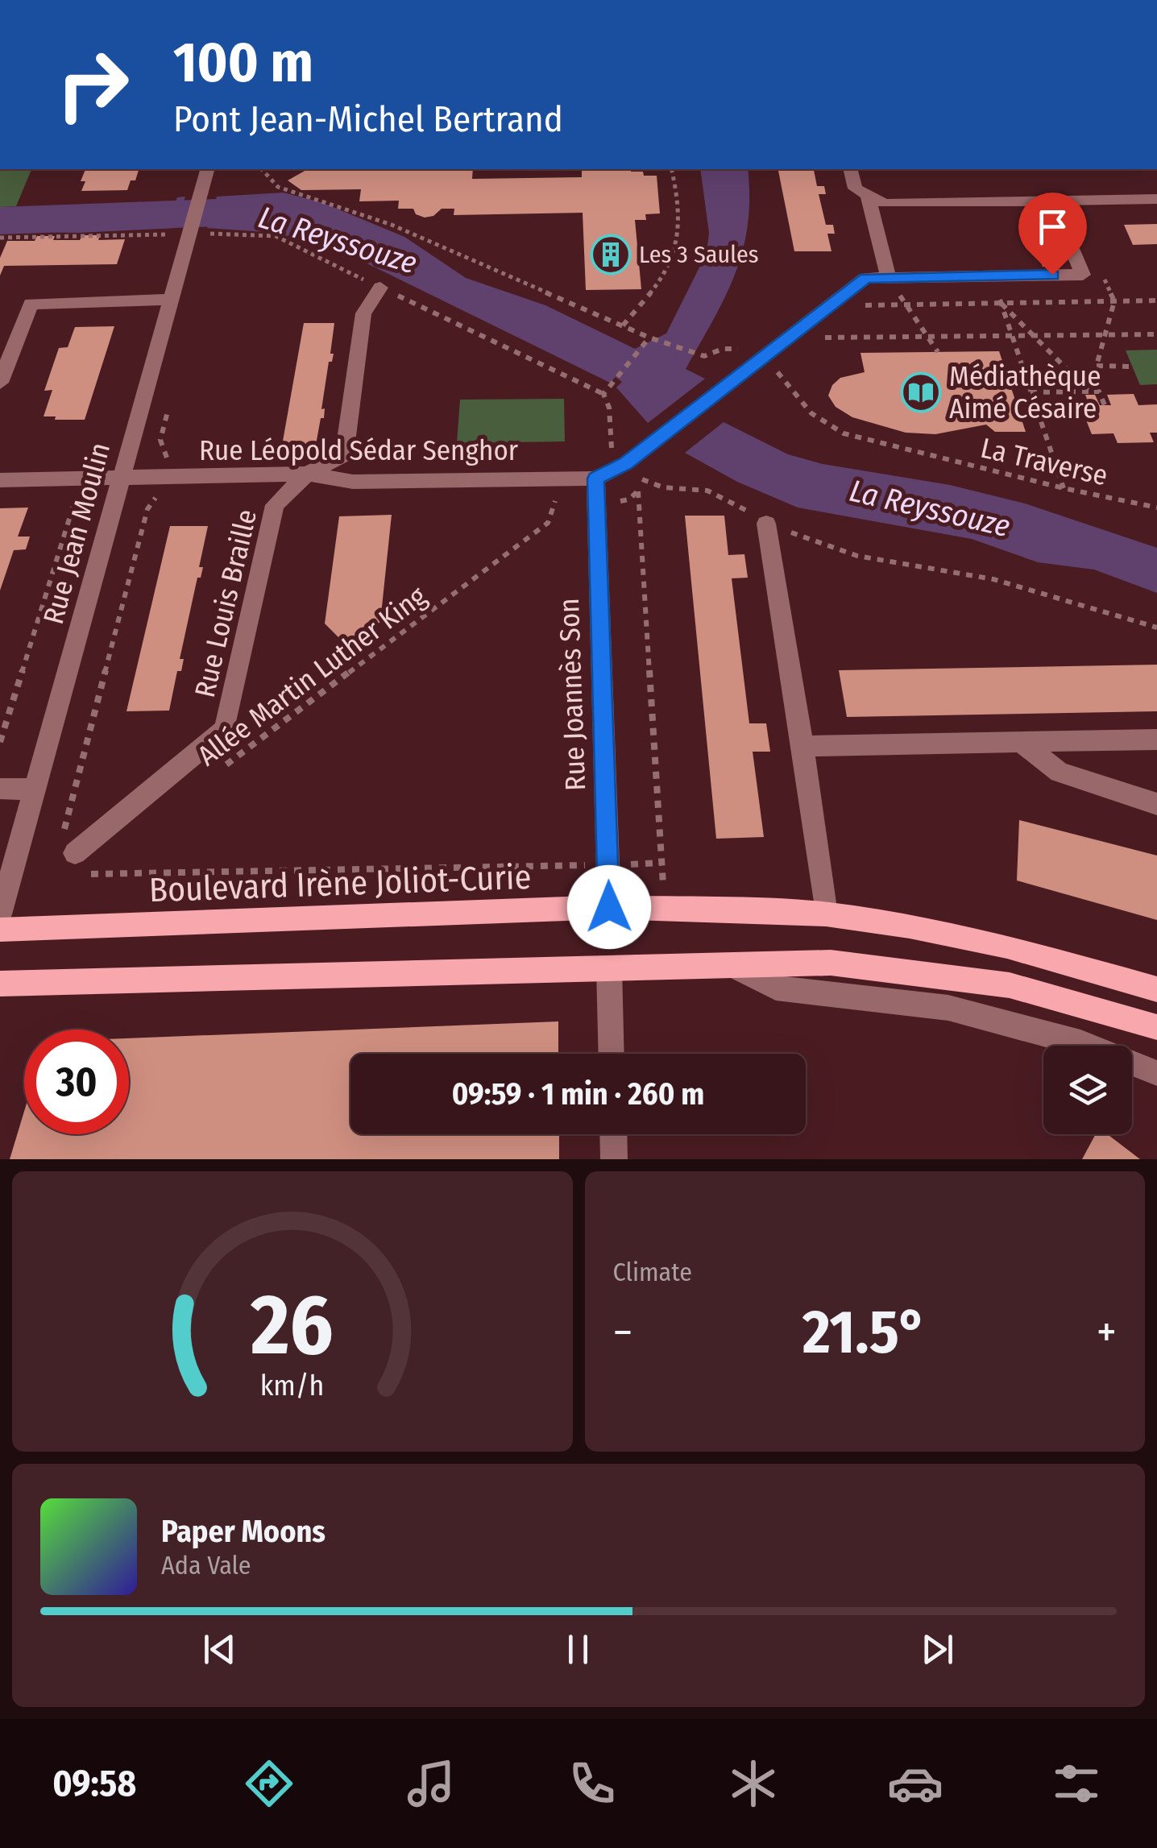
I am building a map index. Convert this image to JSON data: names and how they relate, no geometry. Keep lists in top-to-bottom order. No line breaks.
{"streets":{"main road":["Boulevard Irène Joliot-Curie"],"street":["Rue Léopold Sédar Senghor","Rue Jean Moulin","Rue Louis Braille","Rue Joannès Son"],"path":["La Traverse","Allée Martin Luther King"]},"crossings":[["Rue Léopold Sédar Senghor","Rue Jean Moulin"],["Rue Léopold Sédar Senghor","Rue Louis Braille"],["Rue Léopold Sédar Senghor","Rue Joannès Son"],["Rue Joannès Son","Boulevard Irène Joliot-Curie"]],"water":["La Reyssouze"],"places":{"building":["Les 3 Saules"],"library":["Médiathèque Aimé Césaire"]},"page":{"turn":["100 m","Pont Jean-Michel Bertrand"],"limit":"30","trip":"09:59 · 1 min · 260 m","tile":"Climate","heat":["−","21.5°","+"],"song":["Paper Moons","Ada Vale"],"tabs":"09:58","gauge":["26","km/h"]}}
